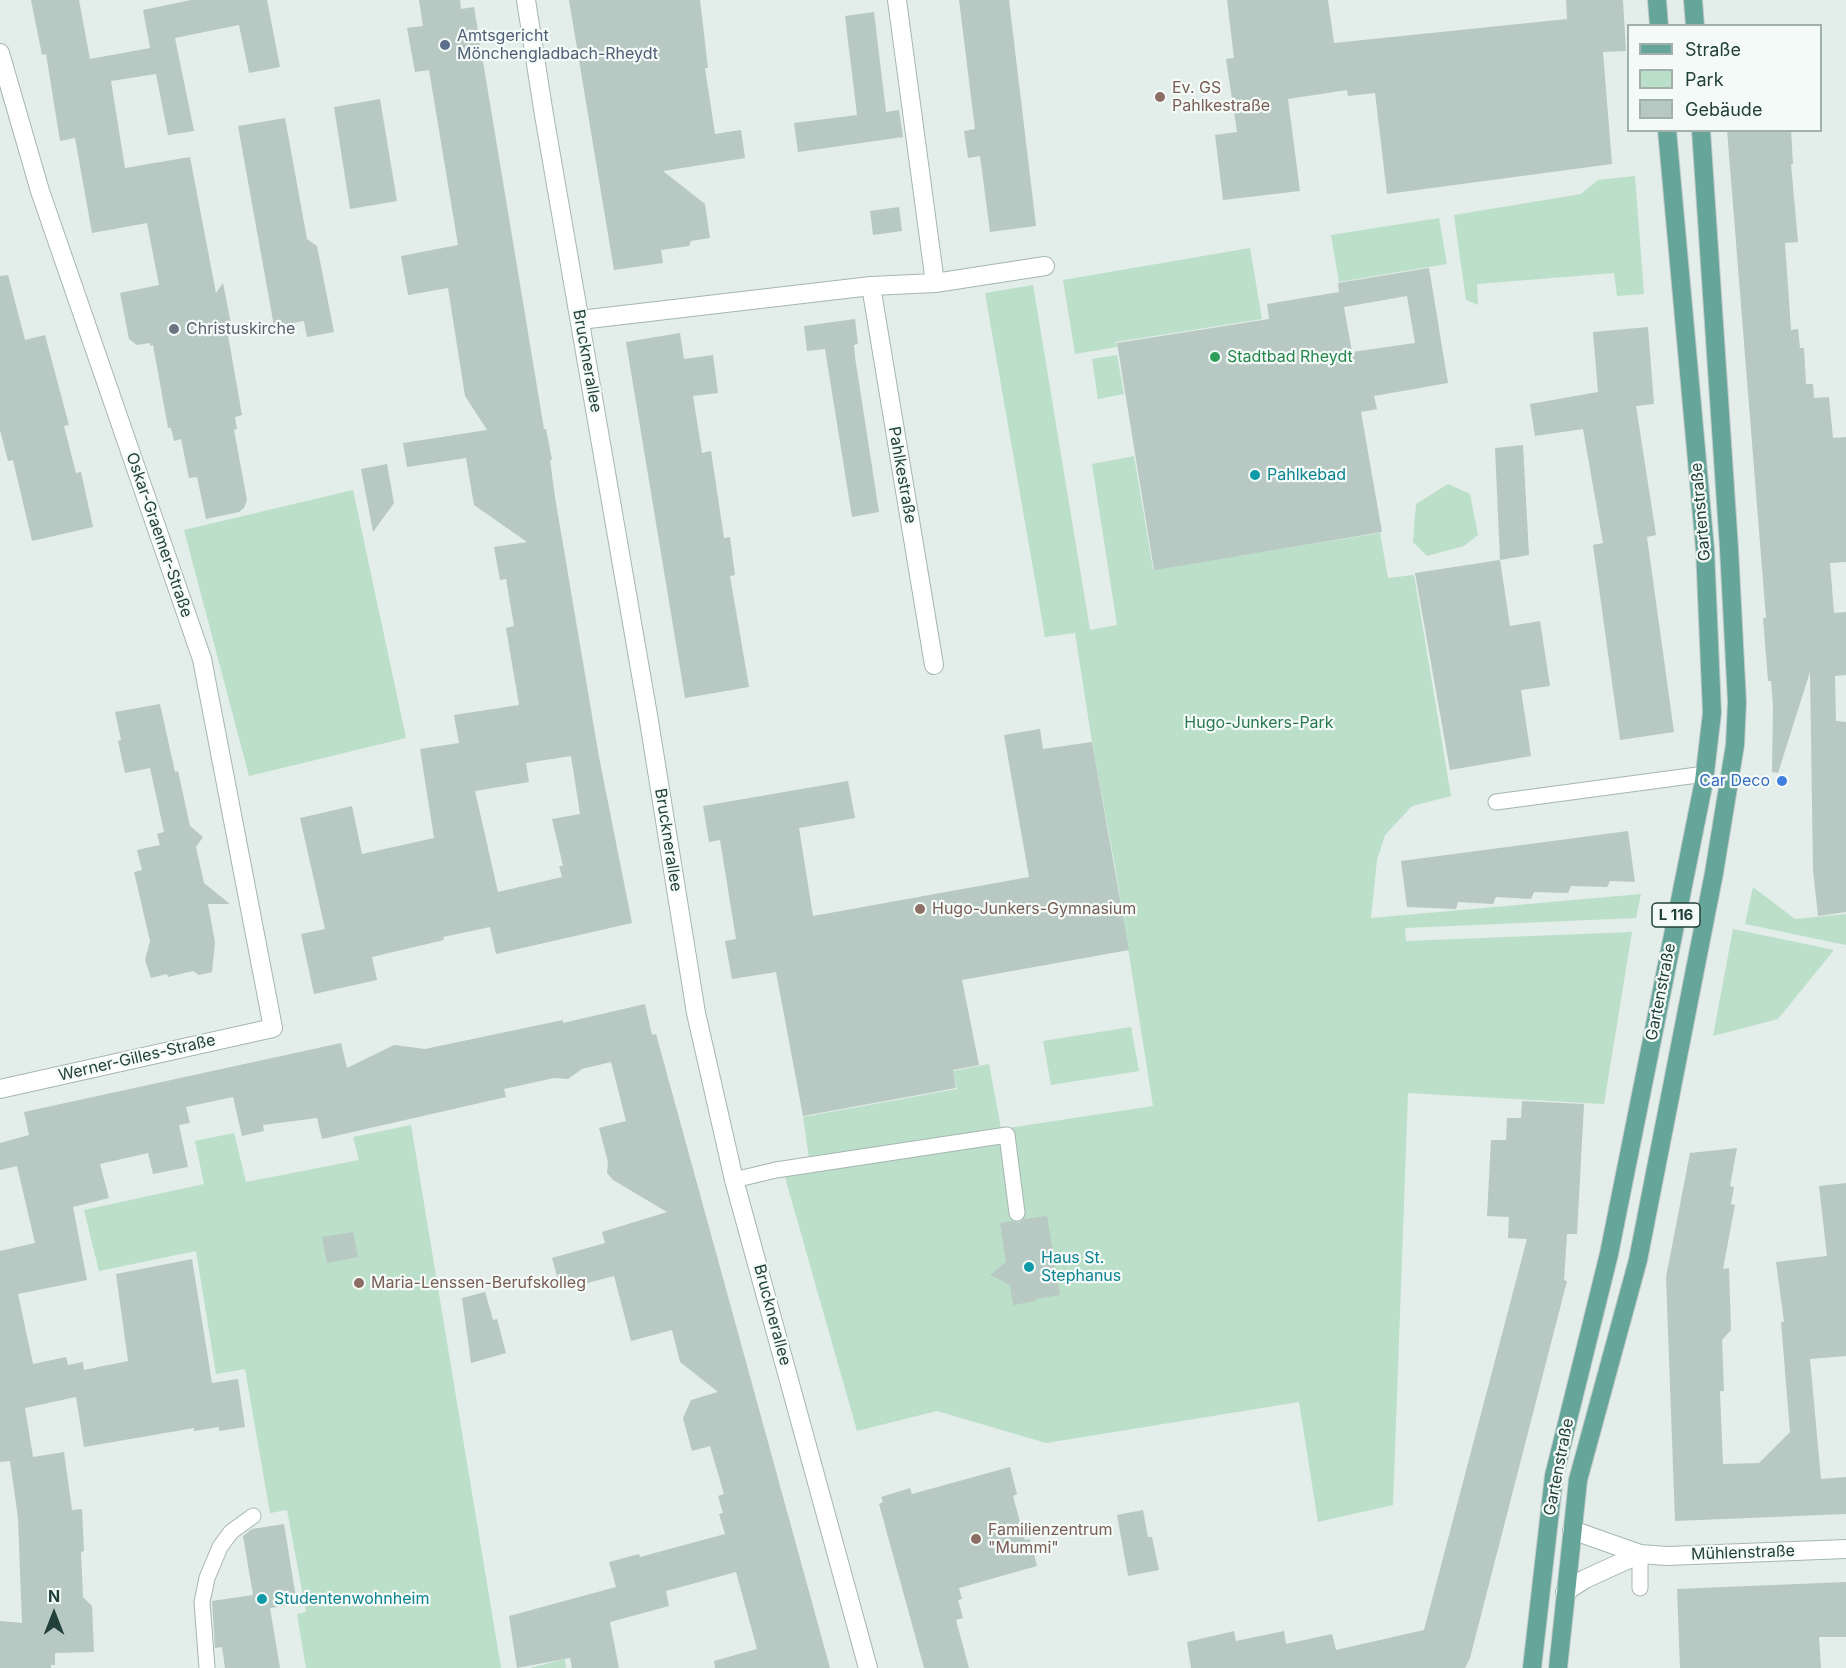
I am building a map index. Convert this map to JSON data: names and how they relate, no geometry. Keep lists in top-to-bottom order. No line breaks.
{"streets":{"main road":["Gartenstraße","L 116"],"street":["Brucknerallee","Pahlkestraße","Oskar-Graemer-Straße","Werner-Gilles-Straße","Mühlenstraße"]},"crossings":[["Gartenstraße","Mühlenstraße"],["Oskar-Graemer-Straße","Werner-Gilles-Straße"]],"parks":["Hugo-Junkers-Park"],"places":["Amtsgericht Mönchengladbach-Rheydt","Ev. GS Pahlkestraße","Christuskirche","Stadtbad Rheydt","Pahlkebad","Car Deco","Hugo-Junkers-Gymnasium","Haus St. Stephanus","Maria-Lenssen-Berufskolleg","Familienzentrum \"Mummi\"","Studentenwohnheim"],"legend":["Straße","Park","Gebäude"],"north":"top"}
